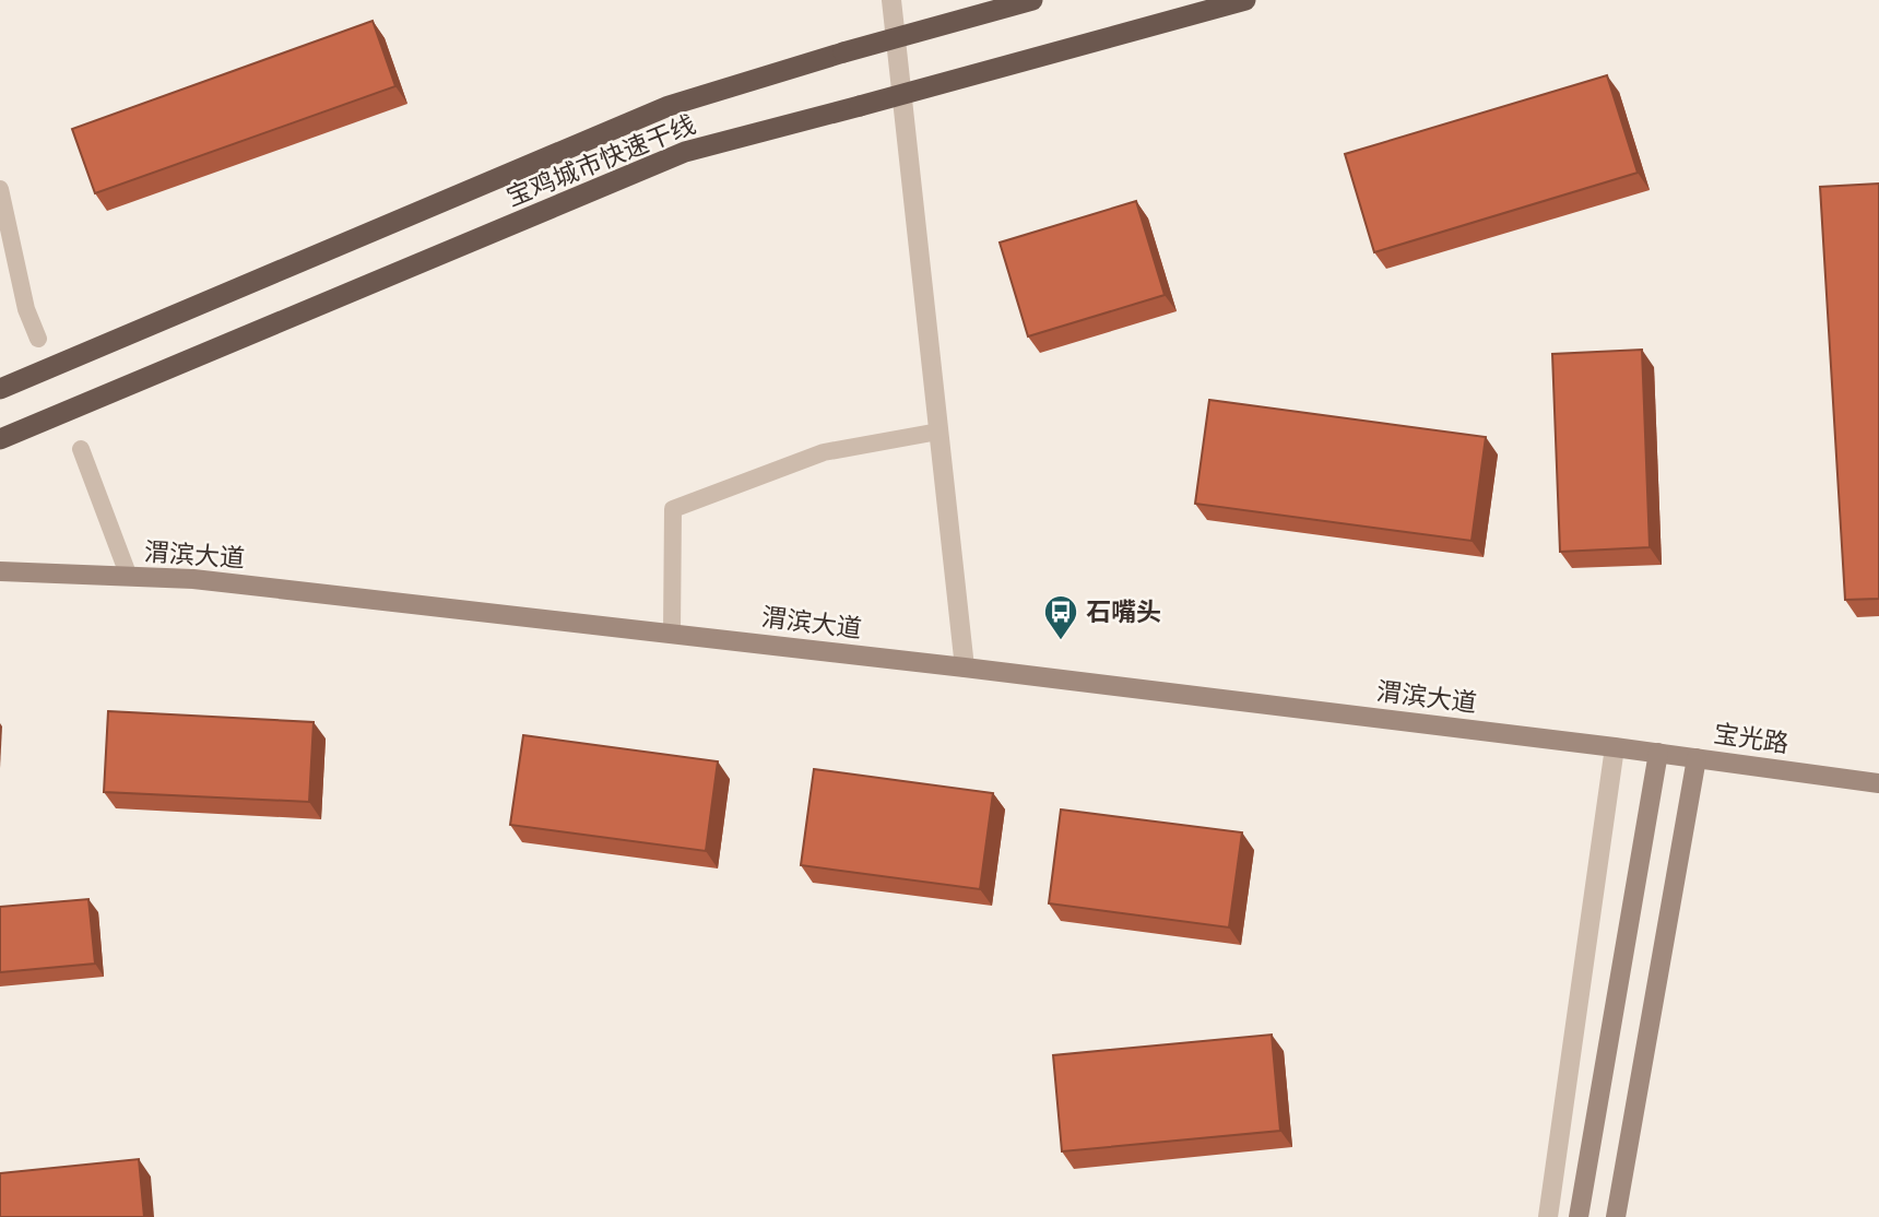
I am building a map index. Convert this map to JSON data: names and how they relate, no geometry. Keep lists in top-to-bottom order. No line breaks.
{"streets":{"highway":["宝鸡城市快速干线"],"main road":["渭滨大道","宝光路"]},"crossings":[["渭滨大道","宝光路"]],"places":{"bus stop":["石嘴头"]}}
